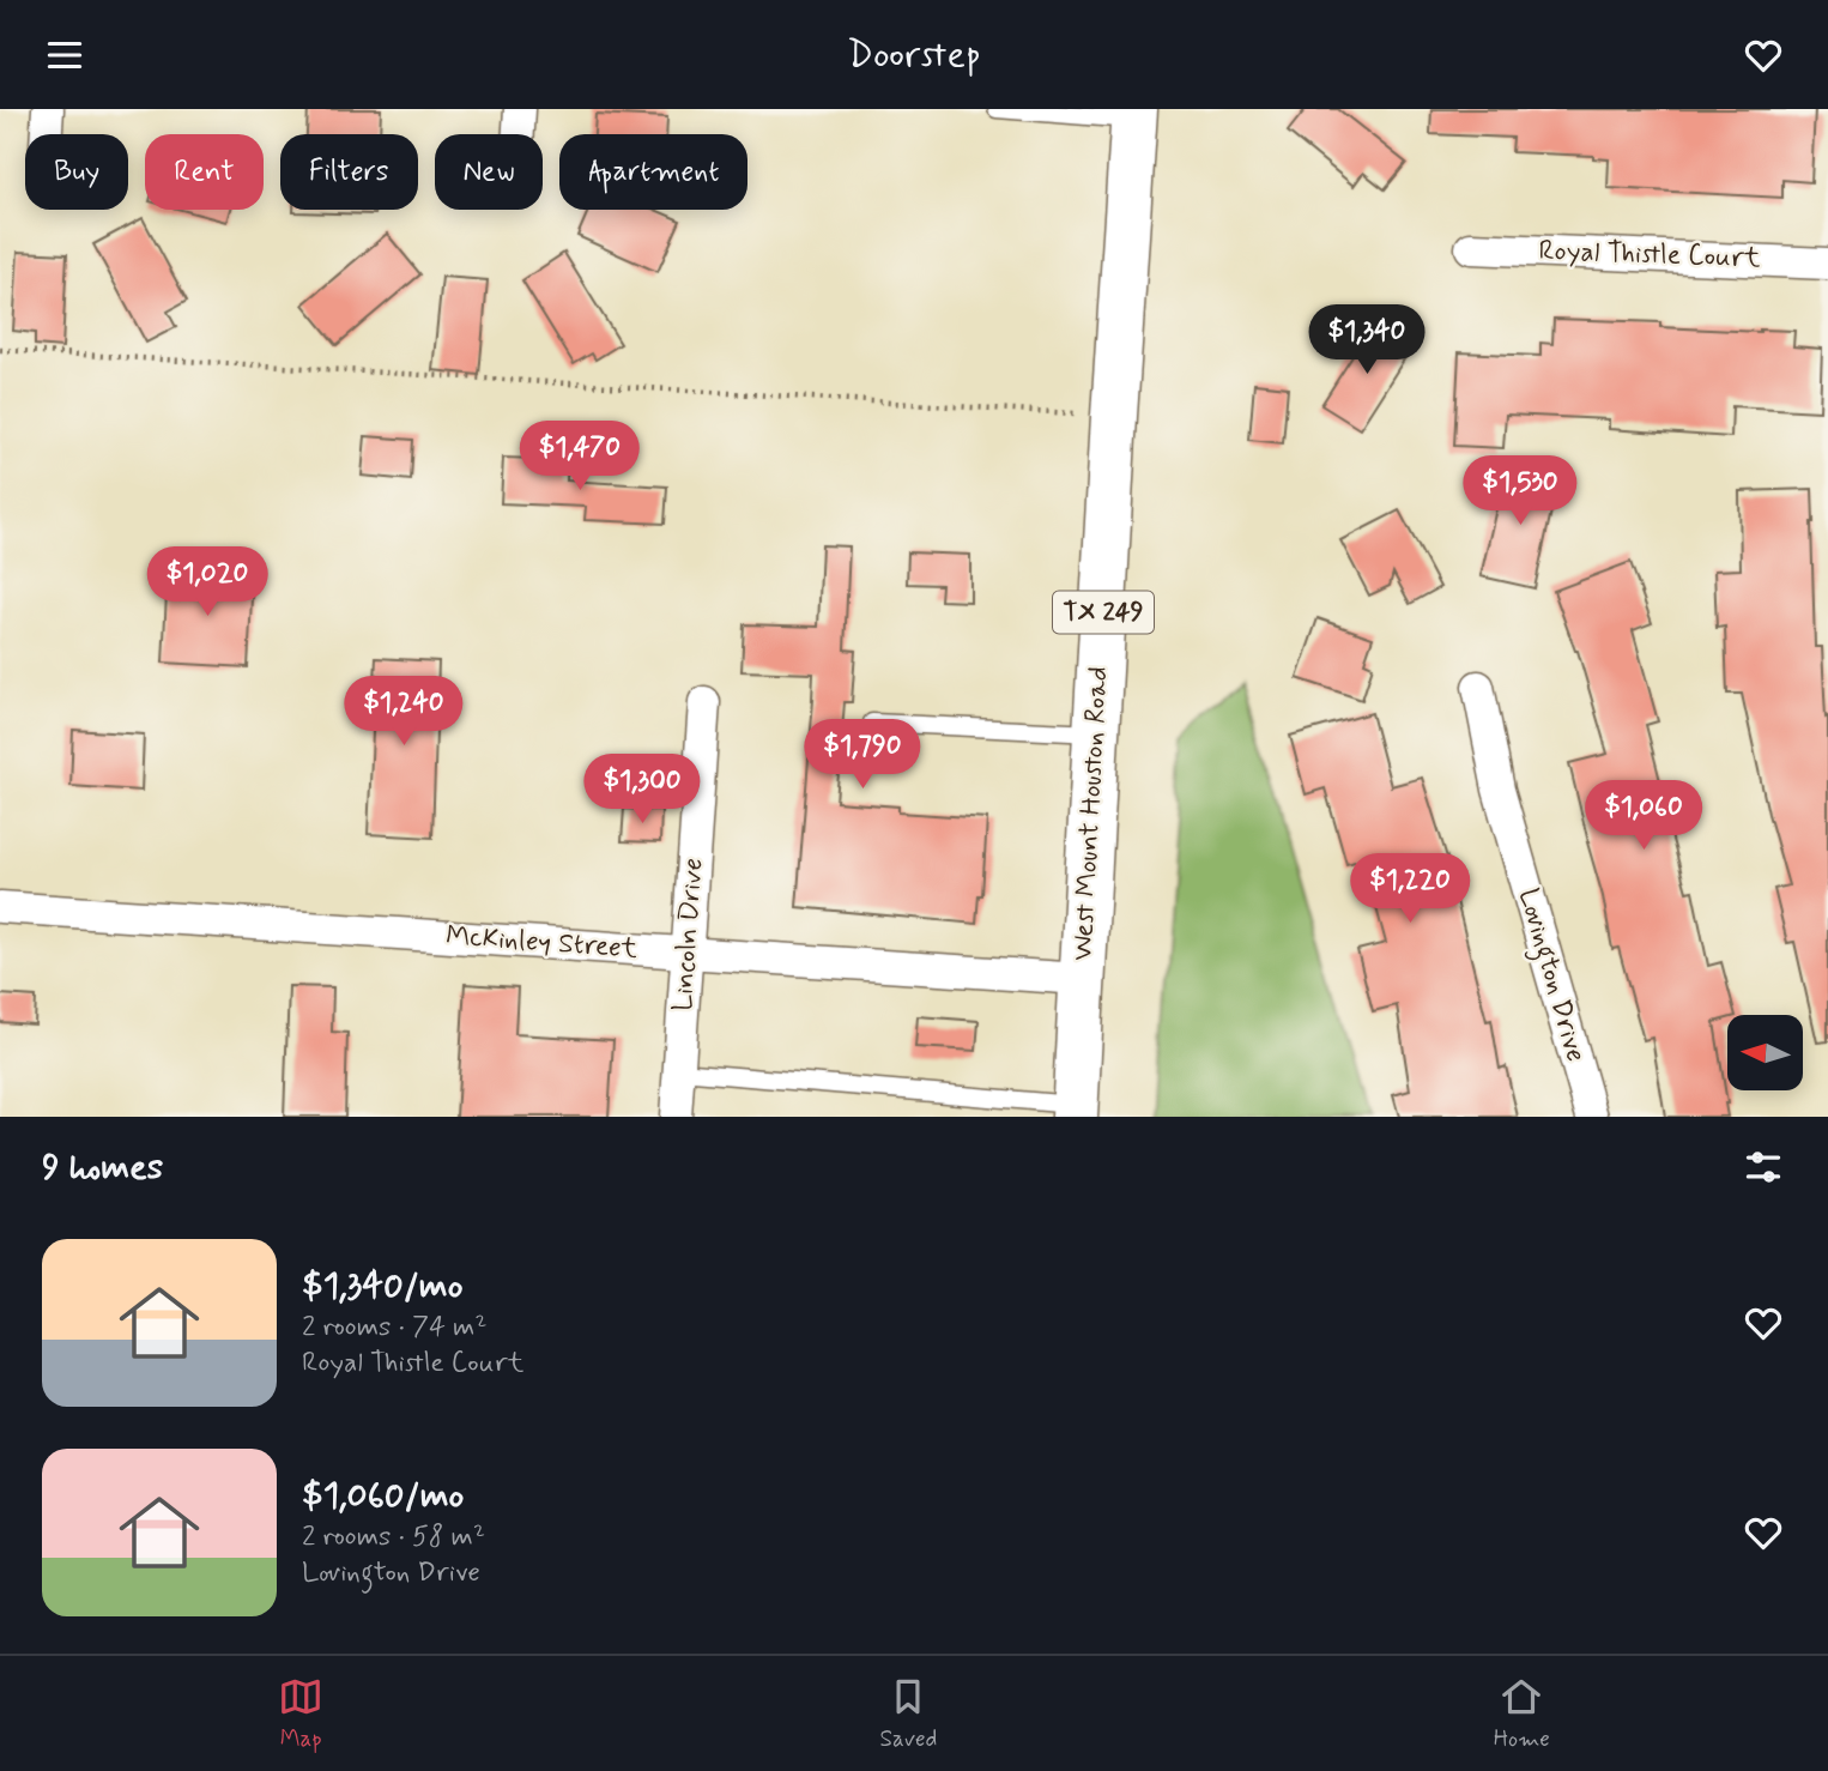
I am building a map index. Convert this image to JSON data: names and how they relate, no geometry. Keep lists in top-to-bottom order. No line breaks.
{"streets":{"main road":["TX 249","West Mount Houston Road"],"street":["Royal Thistle Court","Lincoln Drive","McKinley Street","Lovington Drive"]},"crossings":[["West Mount Houston Road","McKinley Street"],["Lincoln Drive","McKinley Street"]],"north":"left","page":{"header":"Doorstep","chip":["Buy","Rent","Filters","New","Apartment"],"price":["$1,340","$1,470","$1,530","$1,020","$1,240","$1,790","$1,300","$1,060","$1,220"],"heading":"9 homes","list":[{"name":"$1,340/mo","note":"2 rooms · 74 m² · Royal Thistle Court"},{"name":"$1,060/mo","note":"2 rooms · 58 m² · Lovington Drive"}],"tabs":["Map","Saved","Home"]}}
